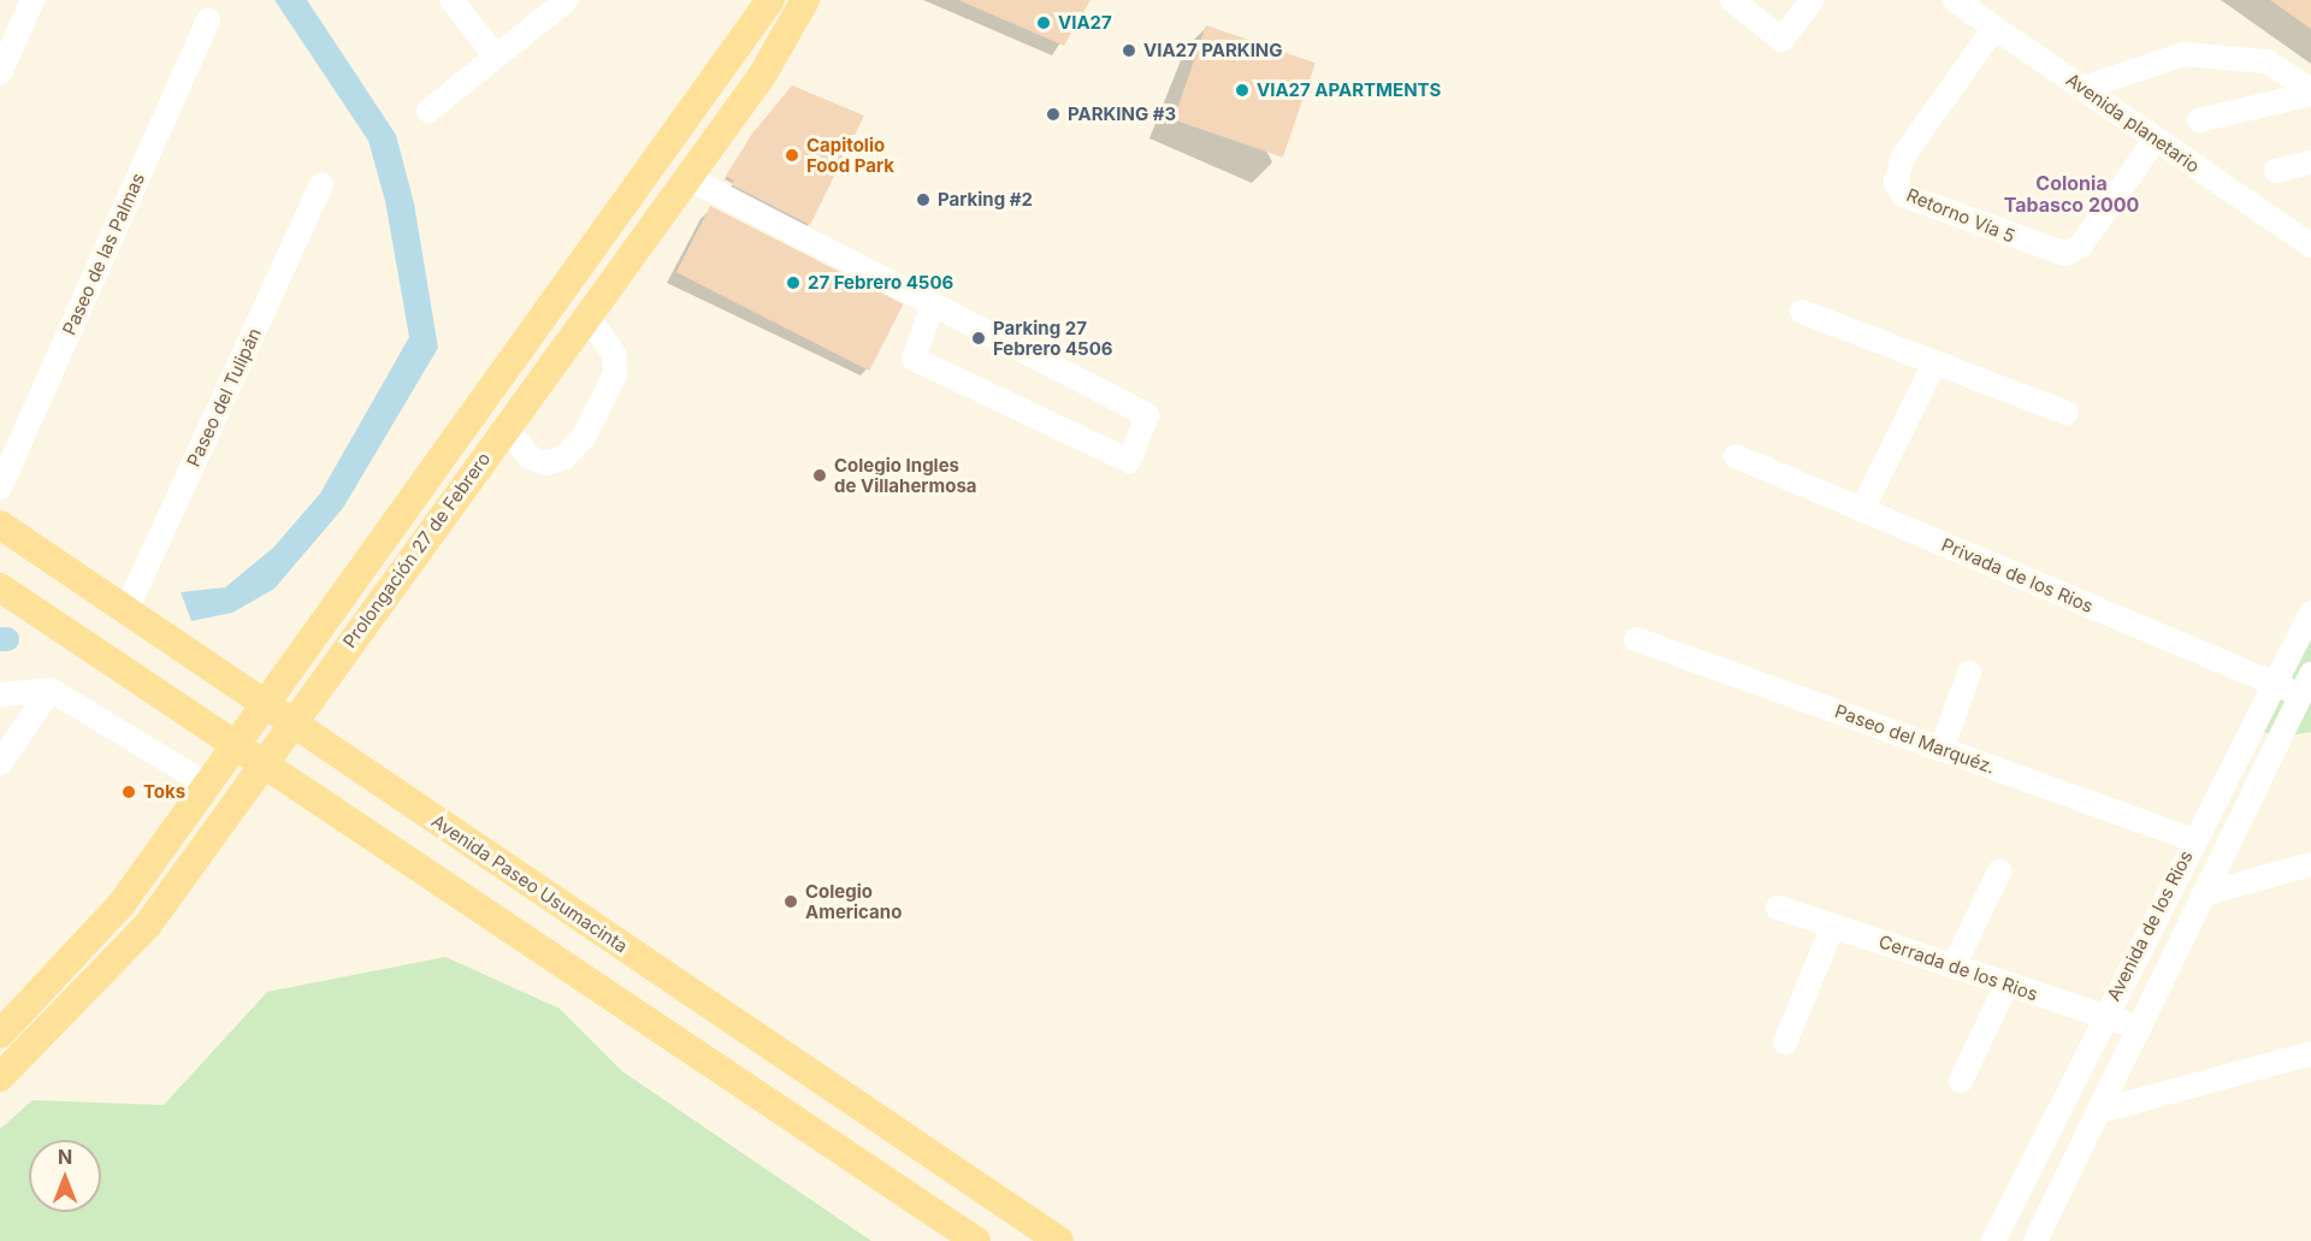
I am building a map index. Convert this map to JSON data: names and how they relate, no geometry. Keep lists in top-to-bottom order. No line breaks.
{"streets":{"main road":["Prolongación 27 de Febrero","Avenida Paseo Usumacinta"],"street":["Avenida planetario","Retorno Vía 5","Paseo de las Palmas","Paseo del Tulipán","Privada de los Rios","Paseo del Marquéz.","Avenida de los Rios","Cerrada de los Rios"]},"crossings":[["Avenida planetario","Retorno Vía 5"],["Paseo del Tulipán","Avenida Paseo Usumacinta"],["Prolongación 27 de Febrero","Avenida Paseo Usumacinta"],["Privada de los Rios","Avenida de los Rios"],["Paseo del Marquéz.","Avenida de los Rios"],["Avenida de los Rios","Cerrada de los Rios"]],"districts":["Colonia Tabasco 2000"],"places":["VIA27","VIA27 PARKING","VIA27 APARTMENTS","PARKING #3","Capitolio Food Park","Parking #2","27 Febrero 4506","Parking 27 Febrero 4506","Colegio Ingles de Villahermosa","Toks","Colegio Americano"],"north":"top"}
